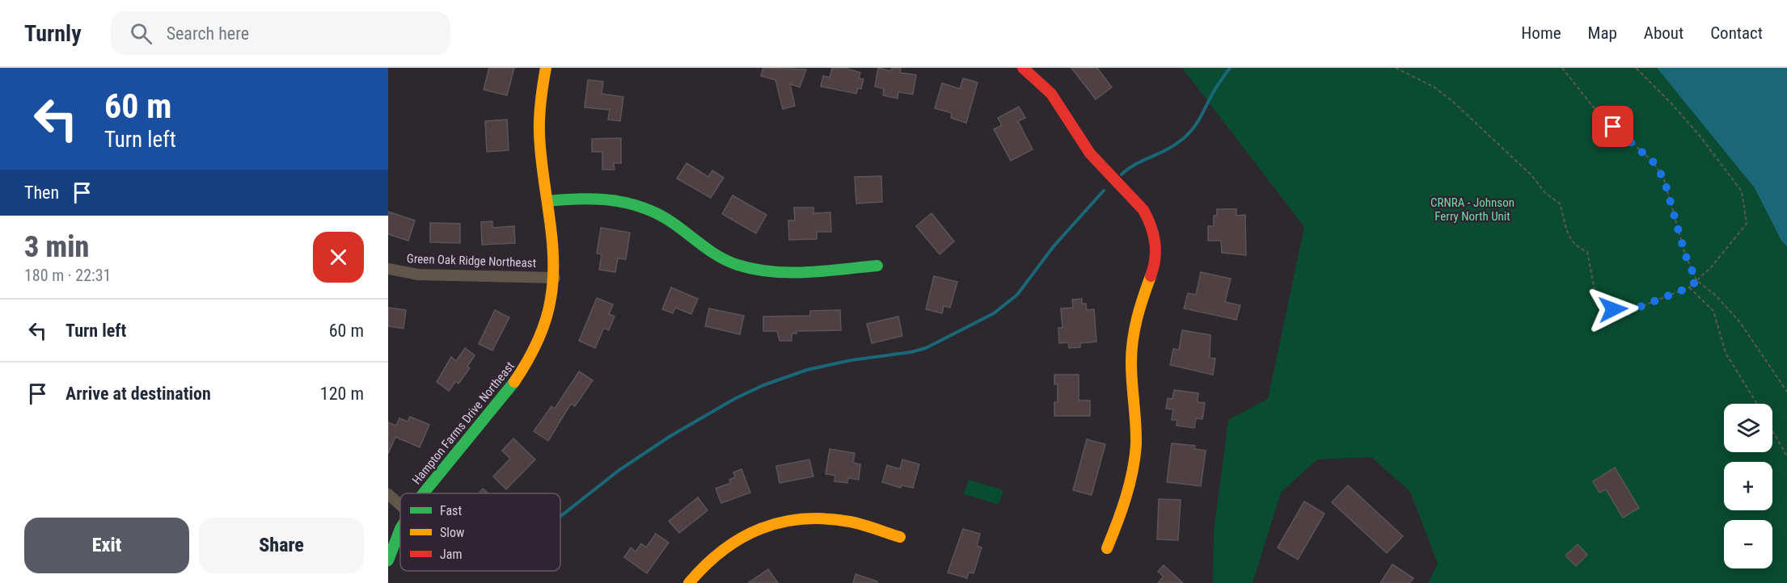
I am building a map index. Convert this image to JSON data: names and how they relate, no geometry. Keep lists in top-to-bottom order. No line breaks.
{"streets":{"street":["Green Oak Ridge Northeast","Hampton Farms Drive Northeast"]},"crossings":[["Green Oak Ridge Northeast","Hampton Farms Drive Northeast"]],"parks":["CRNRA - Johnson Ferry North Unit"],"legend":["Fast","Slow","Jam"],"page":{"header":"Turnly","search":"Search here","nav":["Home","Map","About","Contact"],"turn":["60 m","Turn left"],"then":"Then","heading":["3 min","180 m · 22:31"],"list":[{"name":"Turn left","value":"60 m"},{"name":"Arrive at destination","value":"120 m"}],"map_buttons":["+","−"],"buttons":["Exit","Share"]}}
